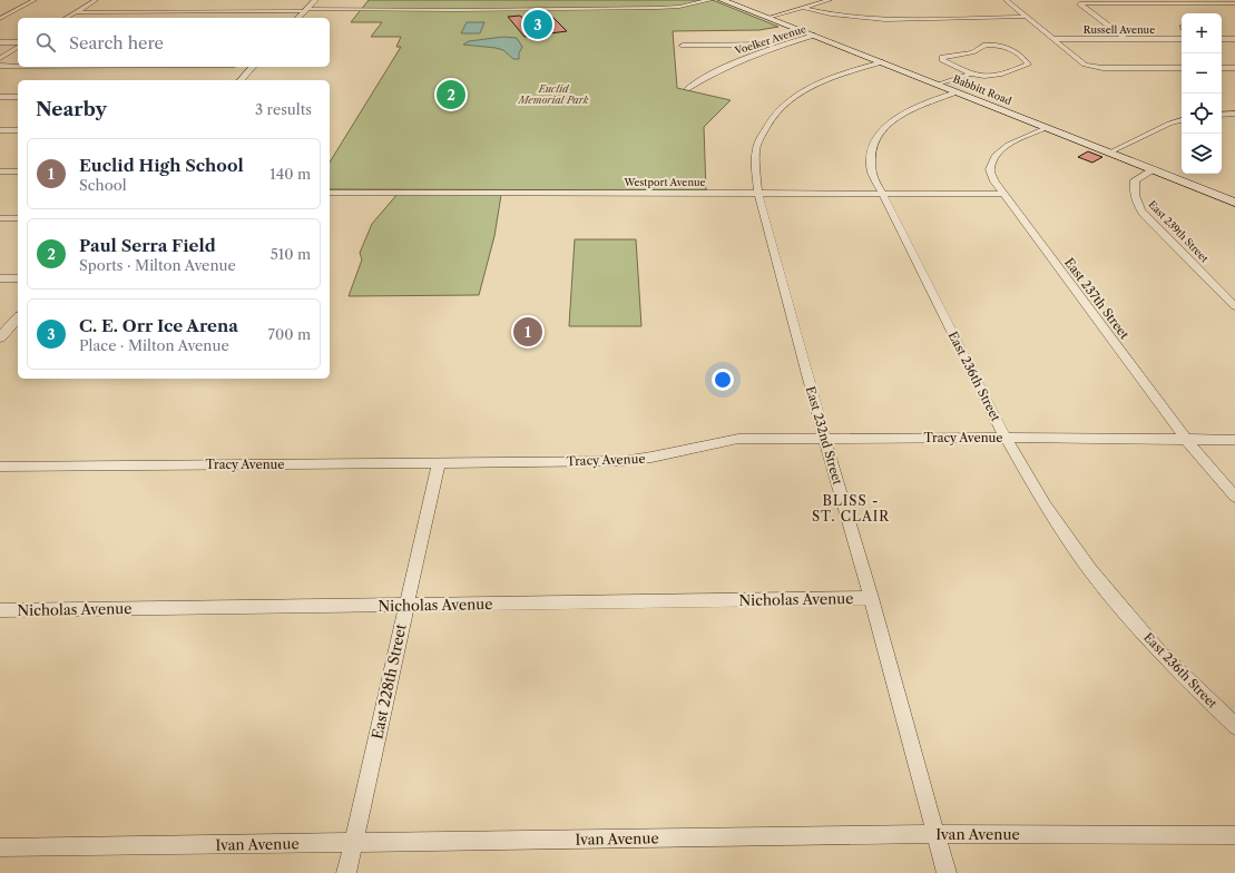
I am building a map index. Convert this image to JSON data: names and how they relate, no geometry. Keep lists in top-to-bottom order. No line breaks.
{"streets":{"main road":["Babbitt Road"],"street":["Russell Avenue","Voelker Avenue","Westport Avenue","East 239th Street","East 237th Street","East 236th Street","East 232nd Street","Tracy Avenue","Nicholas Avenue","East 228th Street","Ivan Avenue"]},"crossings":[["Voelker Avenue","Babbitt Road"],["Babbitt Road","East 239th Street"],["Babbitt Road","East 237th Street"],["Babbitt Road","East 236th Street"],["Babbitt Road","East 232nd Street"],["Westport Avenue","East 237th Street"],["Westport Avenue","East 236th Street"],["Westport Avenue","East 232nd Street"],["East 237th Street","Tracy Avenue"],["East 236th Street","Tracy Avenue"],["East 232nd Street","Tracy Avenue"],["East 232nd Street","Nicholas Avenue"],["East 232nd Street","Ivan Avenue"],["Tracy Avenue","East 228th Street"],["Nicholas Avenue","East 228th Street"],["East 228th Street","Ivan Avenue"]],"districts":["BLISS - ST. CLAIR"],"parks":["Euclid Memorial Park"],"page":{"pins":["3","2","1"],"map_buttons":["+","−"],"search":"Search here","heading":["Nearby","3 results"],"list":[{"mark":"1","name":"Euclid High School","note":"School","value":"140 m"},{"mark":"2","name":"Paul Serra Field","note":"Sports · Milton Avenue","value":"510 m"},{"mark":"3","name":"C. E. Orr Ice Arena","note":"Place · Milton Avenue","value":"700 m"}]}}
